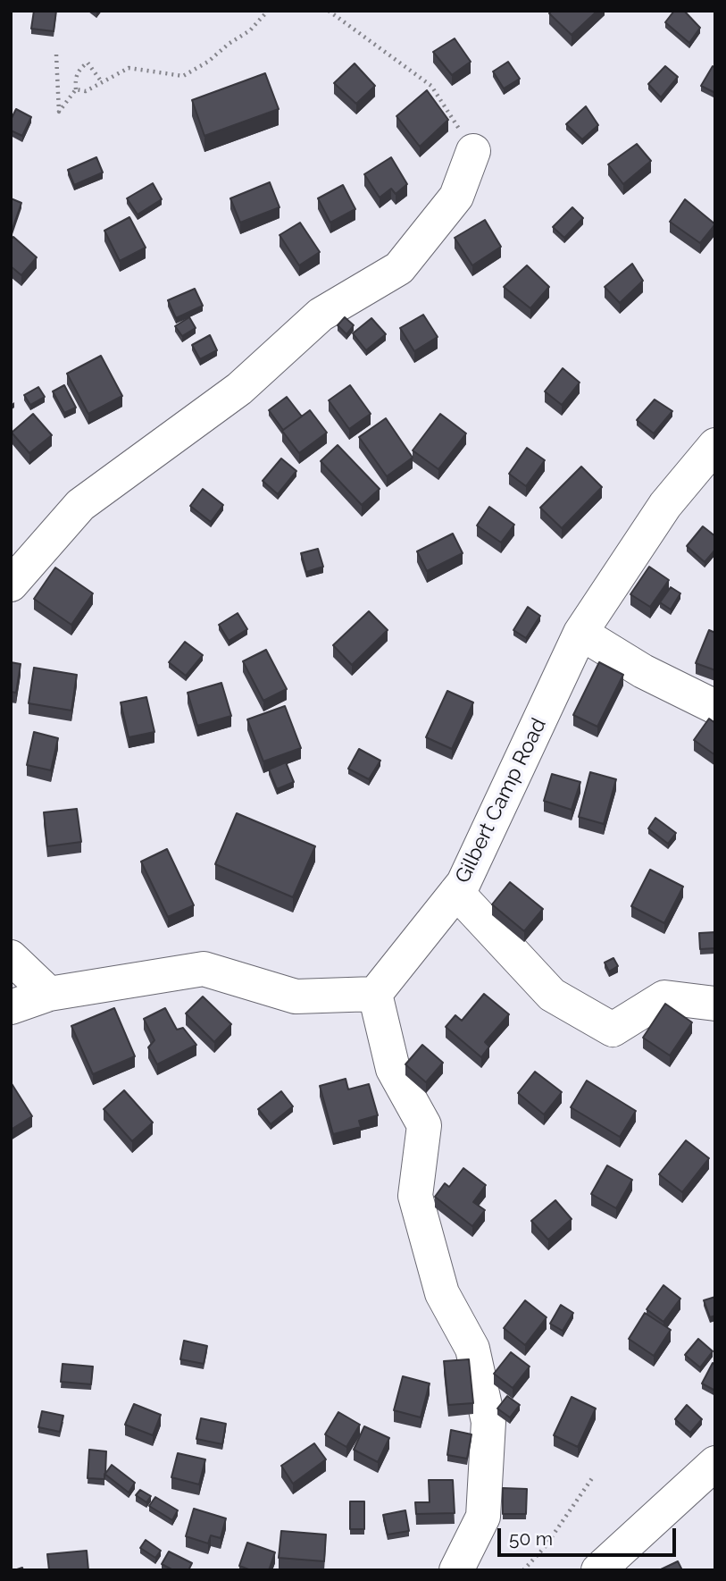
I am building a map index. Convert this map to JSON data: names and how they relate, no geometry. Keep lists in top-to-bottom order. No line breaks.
{"streets":{"street":["Gilbert Camp Road"]},"scale_bar":"50 m"}
